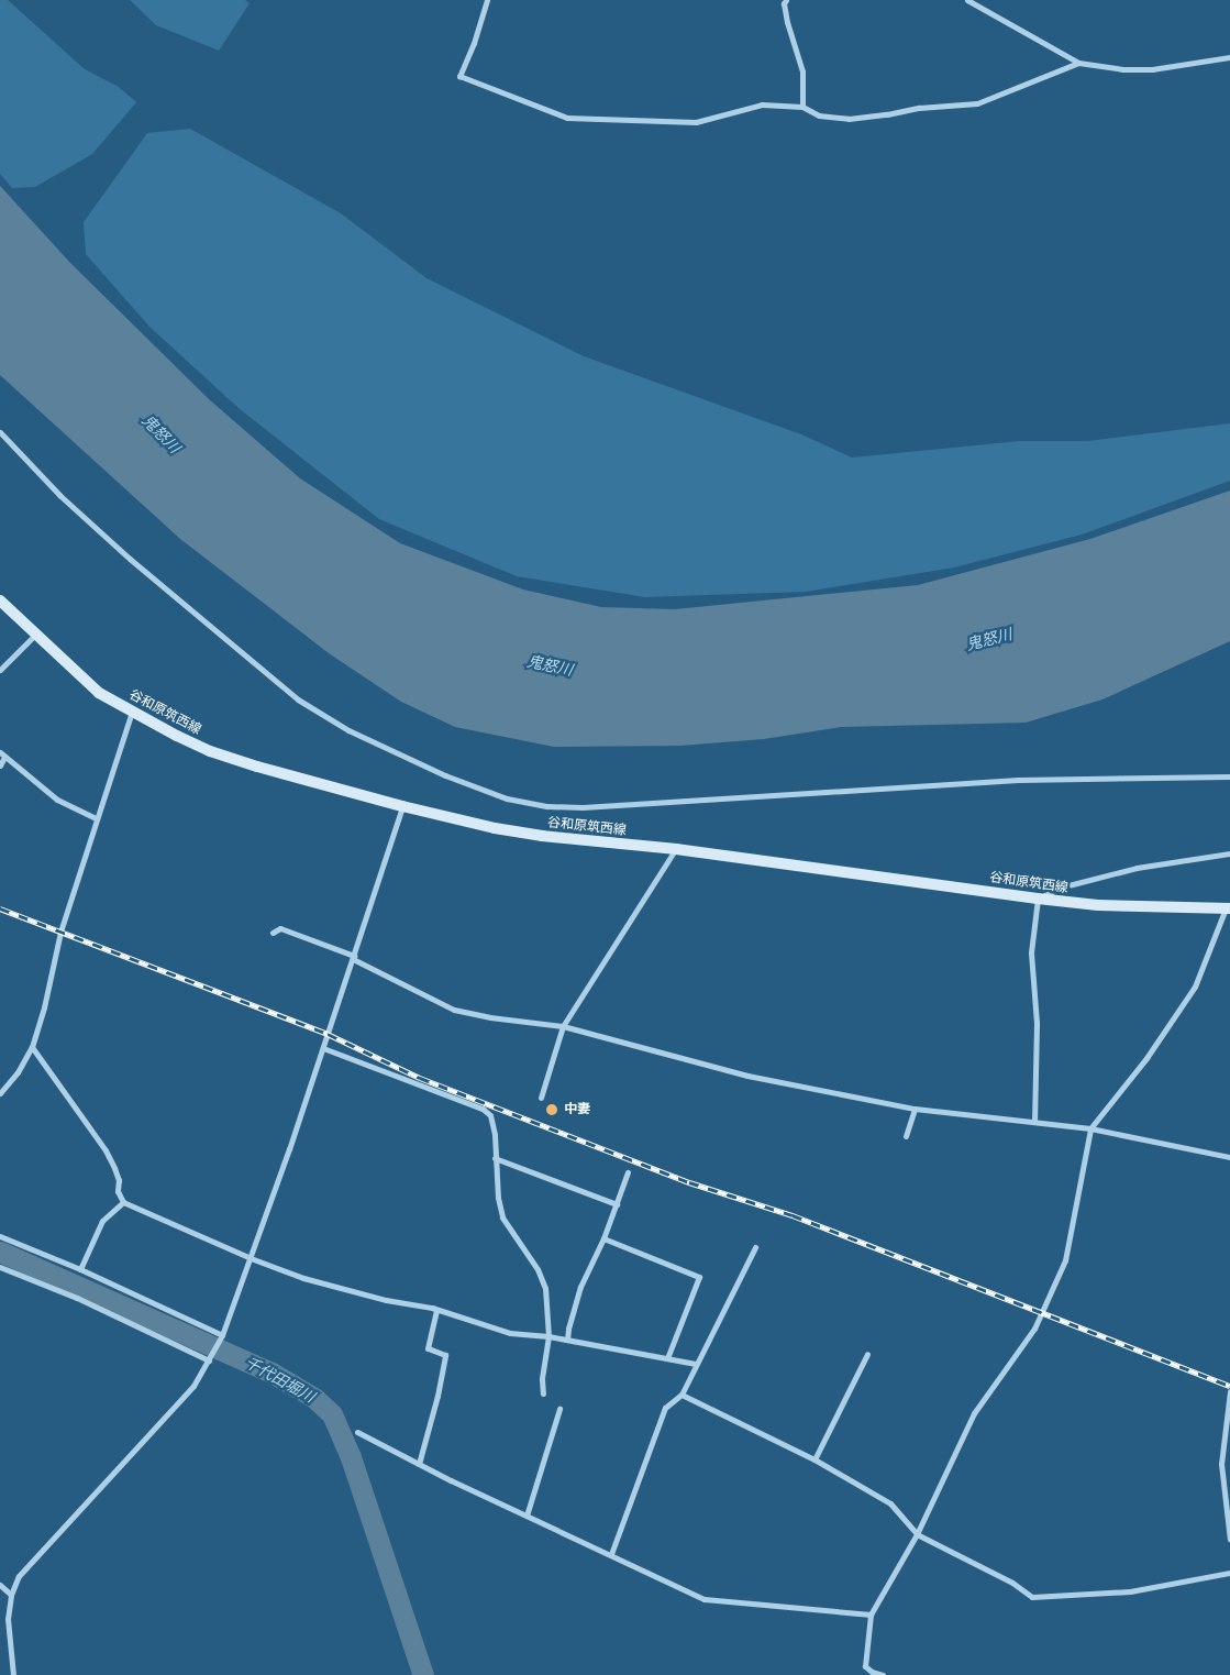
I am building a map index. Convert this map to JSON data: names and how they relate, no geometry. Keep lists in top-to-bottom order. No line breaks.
{"streets":{"main road":["谷和原筑西線"]},"water":["鬼怒川","千代田堀川"],"places":["中妻"]}
